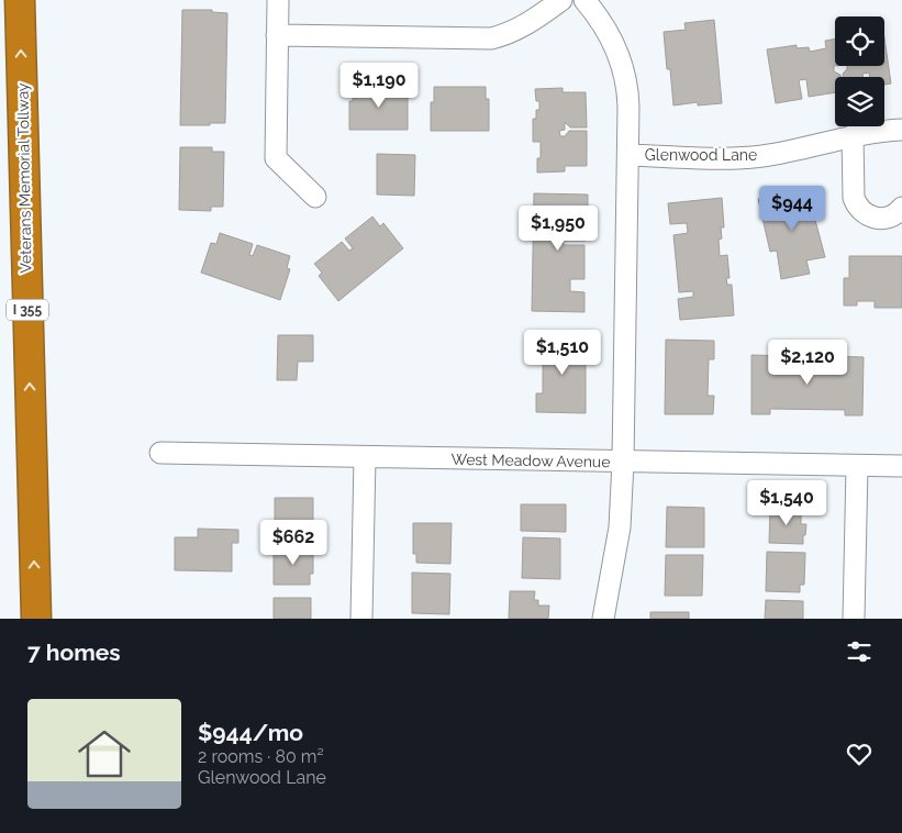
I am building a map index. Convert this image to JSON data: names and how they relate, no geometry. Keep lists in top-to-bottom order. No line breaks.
{"streets":{"highway":["Veterans Memorial Tollway","I 355"],"street":["Glenwood Lane","West Meadow Avenue"]},"one_way":["Veterans Memorial Tollway"],"page":{"price":["$1,190","$944","$1,950","$1,510","$2,120","$1,540","$662"],"heading":"7 homes","list":[{"name":"$944/mo","note":"2 rooms · 80 m² · Glenwood Lane"}]}}
